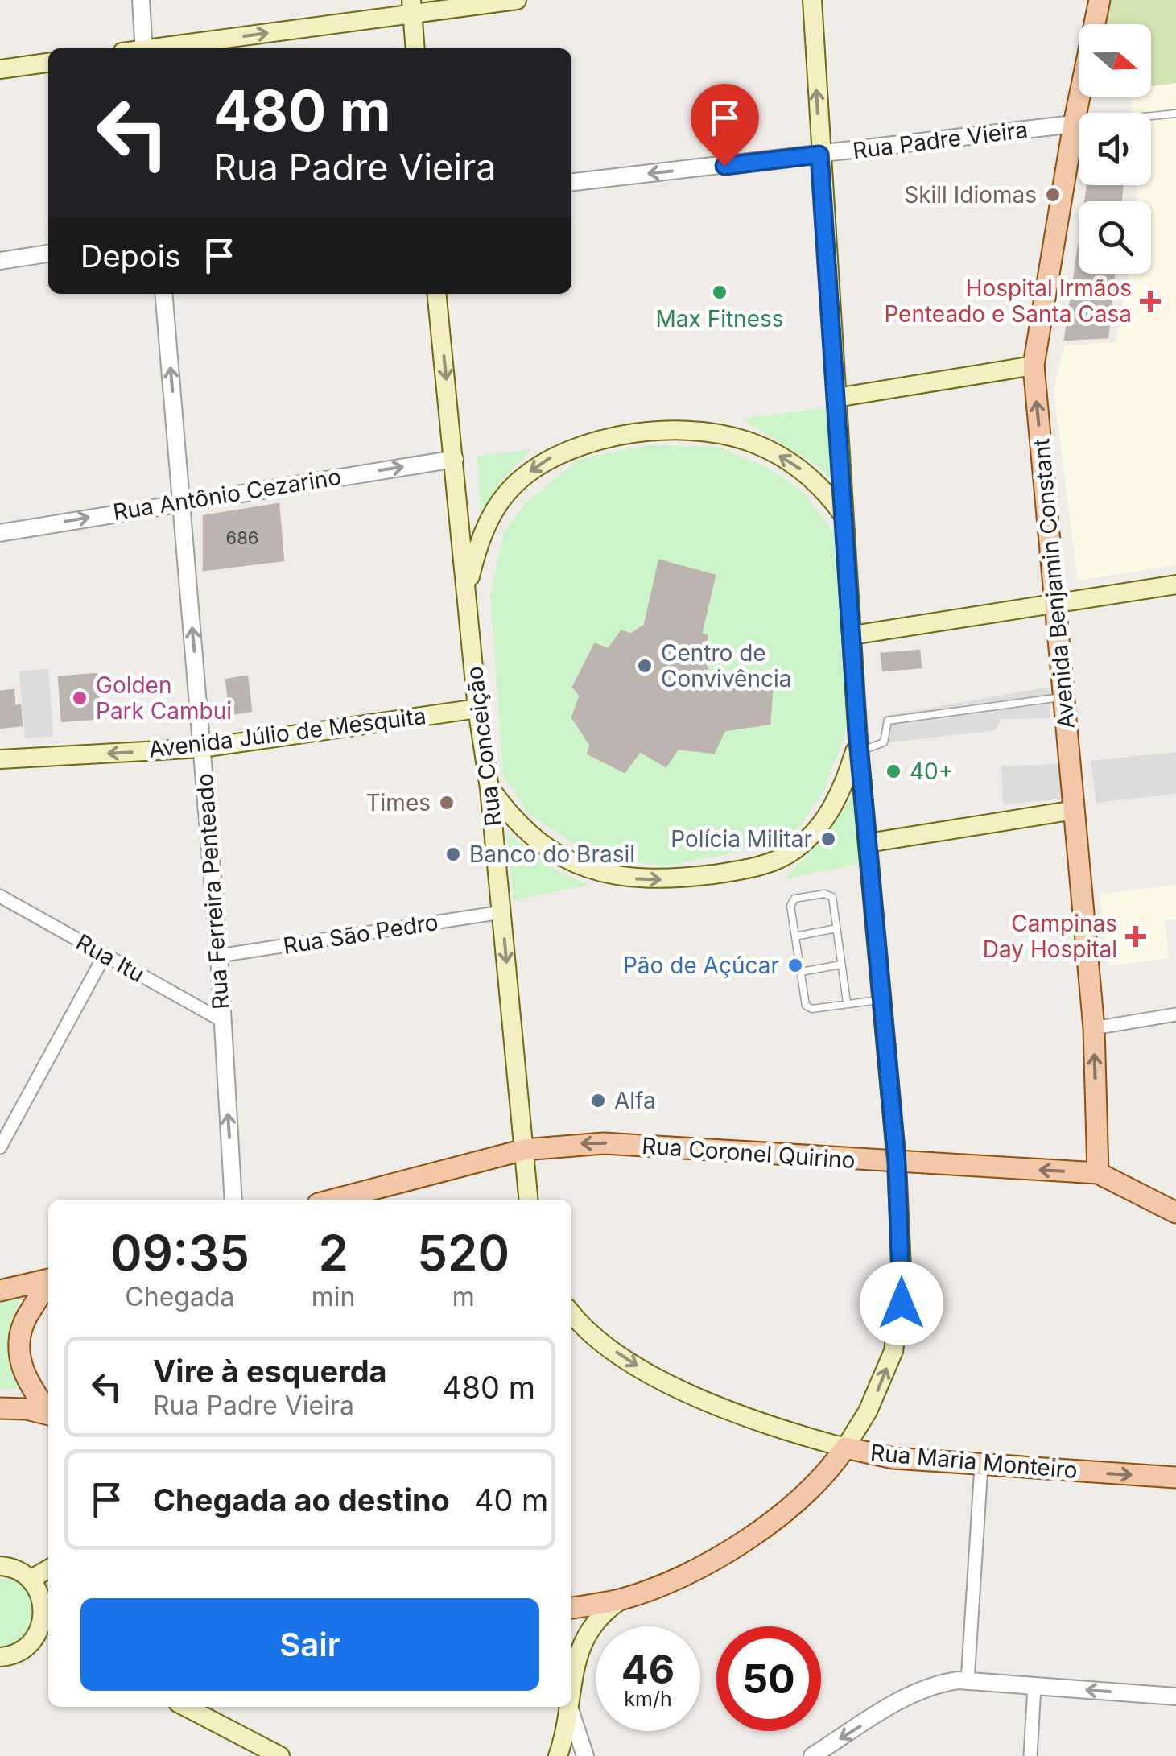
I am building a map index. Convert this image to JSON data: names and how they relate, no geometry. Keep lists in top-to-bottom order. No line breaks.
{"streets":{"main road":["Avenida Benjamin Constant","Avenida Júlio de Mesquita","Rua Conceição","Rua Coronel Quirino","Rua Maria Monteiro"],"street":["Rua Padre Vieira","Rua Antônio Cezarino","Rua Ferreira Penteado","Rua São Pedro","Rua Itu"]},"crossings":[["Rua Padre Vieira","Avenida Benjamin Constant"],["Rua Antônio Cezarino","Rua Conceição"],["Rua Antônio Cezarino","Rua Ferreira Penteado"],["Avenida Benjamin Constant","Rua Coronel Quirino"],["Avenida Júlio de Mesquita","Rua Conceição"],["Avenida Júlio de Mesquita","Rua Ferreira Penteado"],["Rua Conceição","Rua São Pedro"],["Rua Conceição","Rua Coronel Quirino"],["Rua Ferreira Penteado","Rua São Pedro"],["Rua Ferreira Penteado","Rua Itu"]],"one_way":["Rua Padre Vieira","Rua Antônio Cezarino","Avenida Júlio de Mesquita","Rua Conceição","Rua Ferreira Penteado","Rua Coronel Quirino","Rua Maria Monteiro"],"places":{"other":["Skill Idiomas","Max Fitness","Centro de Convivência","Golden Park Cambui","40+","Times","Polícia Militar","Banco do Brasil","Pão de Açúcar","Alfa"],"health":["Hospital Irmãos Penteado e Santa Casa","Campinas Day Hospital"]},"house_numbers":["686"],"north":"right","page":{"turn":["480 m","Rua Padre Vieira"],"then":"Depois","eta":["09:35","Chegada","2","min","520","m"],"list":[{"name":"Vire à esquerda","note":"Rua Padre Vieira","value":"480 m"},{"name":"Chegada ao destino","value":"40 m"}],"buttons":"Sair","speed":"46 km/h","limit":"50"}}
